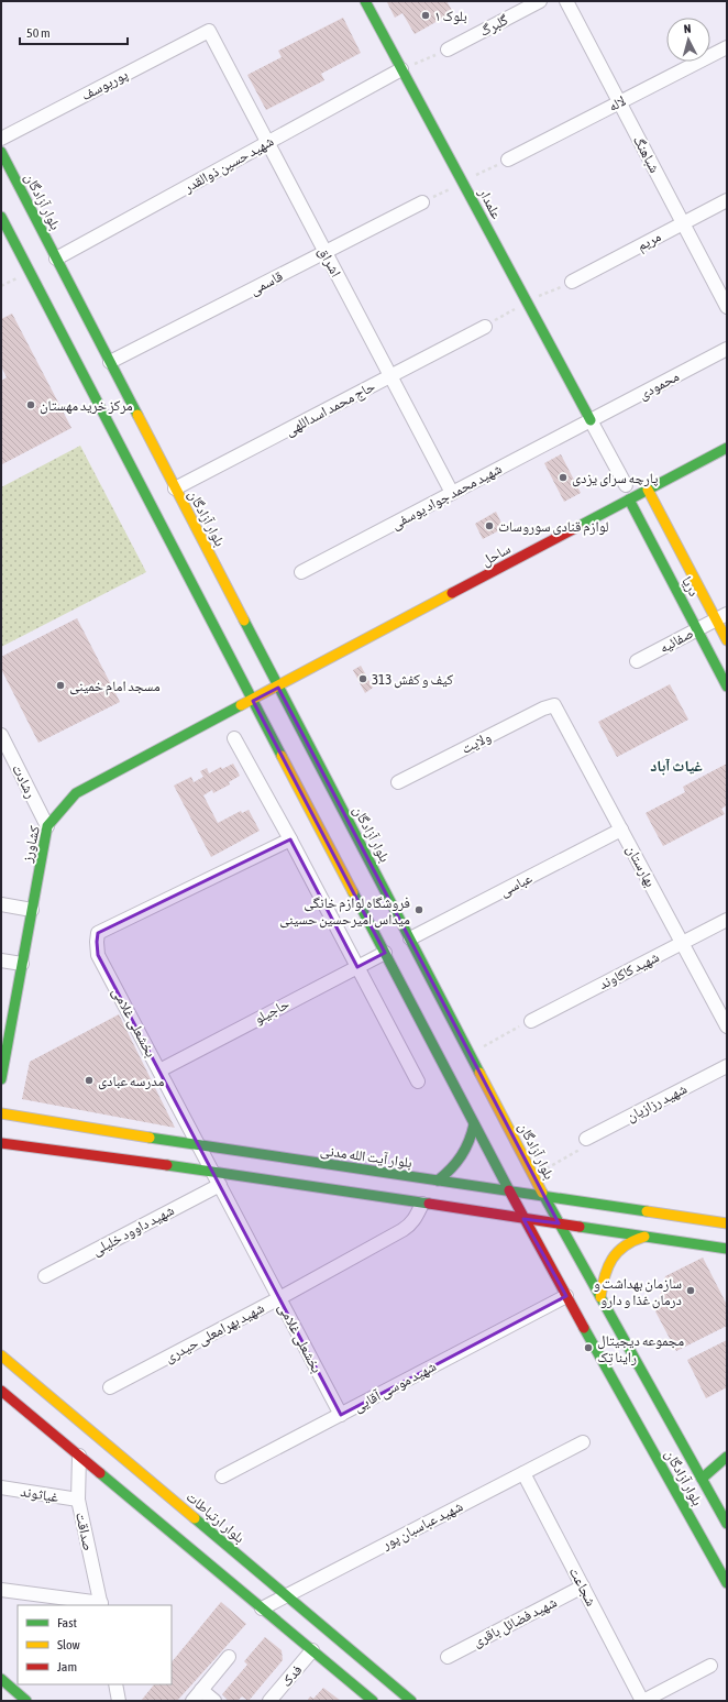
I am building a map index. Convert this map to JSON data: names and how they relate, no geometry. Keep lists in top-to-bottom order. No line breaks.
{"streets":{"street":["گلبرگ","پوریوسف","لاله","شباهنگ","شهید حسین ذوالقدر","بلوار آزادگان","علمدار","مریم","اشراق","قاسمی","محمودی","حاج محمد اسداللهی","شهید محمد جواد یوسفی","ساحل","دریا","صفائیه","ولایت","رشادت","کشاورز","بهارستان","عباسی","شهید کاکاوند","حاجیلو","بخشعلی غلامی","شهید رزازیان","بلوار آیت الله مدنی","شهید داوود خلیلی","شهید بهرامعلی حیدری","شهید موسی آقایی","غیاثوند","بلوار ارتباطات","شهید عباسبان پور","صداقت","شجاعت","شهید فضائل باقری","فدک"]},"crossings":[["پوریوسف","اشراق"],["لاله","شباهنگ"],["شباهنگ","مریم"],["شهید حسین ذوالقدر","بلوار آزادگان"],["شهید حسین ذوالقدر","علمدار"],["شهید حسین ذوالقدر","اشراق"],["بلوار آزادگان","قاسمی"],["بلوار آزادگان","حاج محمد اسداللهی"],["بلوار آزادگان","ساحل"],["بلوار آزادگان","کشاورز"],["بلوار آزادگان","عباسی"],["بلوار آزادگان","حاجیلو"],["بلوار آزادگان","بلوار آیت الله مدنی"],["بلوار آزادگان","شهید موسی آقایی"],["علمدار","محمودی"],["علمدار","شهید محمد جواد یوسفی"],["اشراق","قاسمی"],["اشراق","حاج محمد اسداللهی"],["اشراق","شهید محمد جواد یوسفی"],["محمودی","شهید محمد جواد یوسفی"],["ساحل","دریا"],["ساحل","کشاورز"],["دریا","صفائیه"],["ولایت","بهارستان"],["رشادت","کشاورز"],["بهارستان","عباسی"],["بهارستان","شهید کاکاوند"],["حاجیلو","بخشعلی غلامی"],["بخشعلی غلامی","بلوار آیت الله مدنی"],["بخشعلی غلامی","شهید داوود خلیلی"],["بخشعلی غلامی","شهید بهرامعلی حیدری"],["بخشعلی غلامی","شهید موسی آقایی"],["غیاثوند","صداقت"],["بلوار ارتباطات","شهید عباسبان پور"],["شهید عباسبان پور","شجاعت"],["شجاعت","شهید فضائل باقری"]],"districts":["غیاث آباد"],"places":["بلوک ۱","مرکز خرید مهستان","پارچه سرای یزدی","لوازم قنادی سوروسات","کیف و کفش 313","مسجد امام خمینی","فروشگاه لوازم خانگی میداس امیرحسین حسینی","مدرسه عبادی","سازمان بهداشت و درمان غذا و دارو","مجموعه دیجیتال راینا تِک"],"legend":["Fast","Slow","Jam"],"scale_bar":"50 m","north":"top"}
